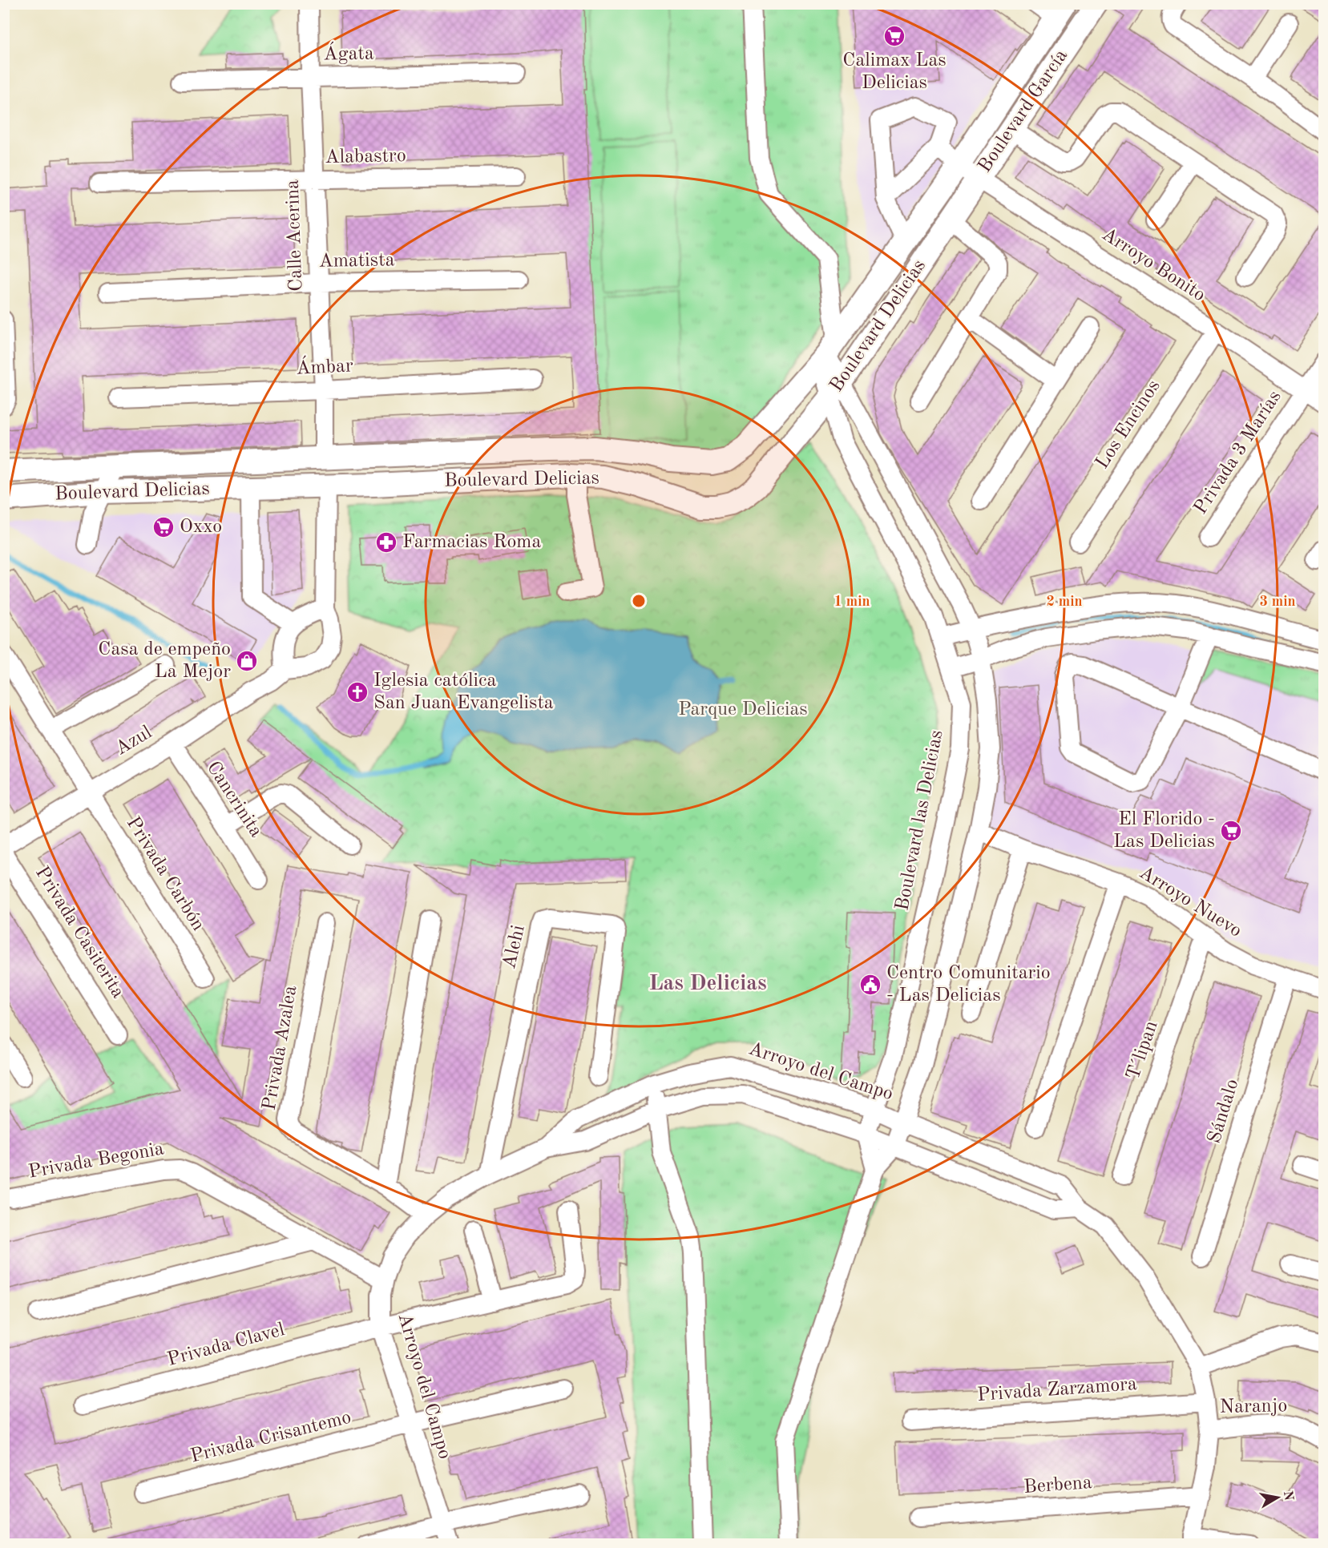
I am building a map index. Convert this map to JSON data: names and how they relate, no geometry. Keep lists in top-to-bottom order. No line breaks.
{"streets":{"main road":["Boulevard García","Boulevard Delicias"],"street":["Ágata","Alabastro","Calle Acerina","Amatista","Arroyo Bonito","Ámbar","Los Encinos","Privada 3 Marías","Azul","Cancrinita","Boulevard las Delicias","Privada Carbón","Arroyo Nuevo","Privada Casiterita","Alehi","Privada Azalea","T´lipan","Arroyo del Campo","Sándalo","Privada Begonia","Privada Clavel","Privada Zarzamora","Naranjo","Privada Crisantemo","Berbena"]},"crossings":[["Ágata","Calle Acerina"],["Boulevard García","Arroyo Bonito"],["Boulevard García","Boulevard Delicias"],["Alabastro","Calle Acerina"],["Calle Acerina","Amatista"],["Calle Acerina","Boulevard Delicias"],["Calle Acerina","Ámbar"],["Arroyo Bonito","Los Encinos"],["Arroyo Bonito","Privada 3 Marías"],["Boulevard Delicias","Azul"],["Boulevard Delicias","Boulevard las Delicias"],["Azul","Cancrinita"],["Azul","Privada Carbón"],["Boulevard las Delicias","Arroyo del Campo"],["Arroyo Nuevo","T´lipan"],["Arroyo Nuevo","Sándalo"],["Alehi","Arroyo del Campo"],["Privada Azalea","Arroyo del Campo"],["Arroyo del Campo","Privada Begonia"],["Arroyo del Campo","Privada Clavel"],["Arroyo del Campo","Privada Zarzamora"],["Arroyo del Campo","Naranjo"],["Arroyo del Campo","Privada Crisantemo"],["Arroyo del Campo","Berbena"]],"districts":["Las Delicias"],"parks":["Parque Delicias"],"places":{"supermarket":["Calimax Las Delicias","Oxxo","El Florido - Las Delicias"],"pharmacy":["Farmacias Roma"],"shop":["Casa de empeño La Mejor"],"church":["Iglesia católica San Juan Evangelista"],"public building":["Centro Comunitario - Las Delicias"]},"north":"right","rings":["1 min","2 min","3 min"]}
